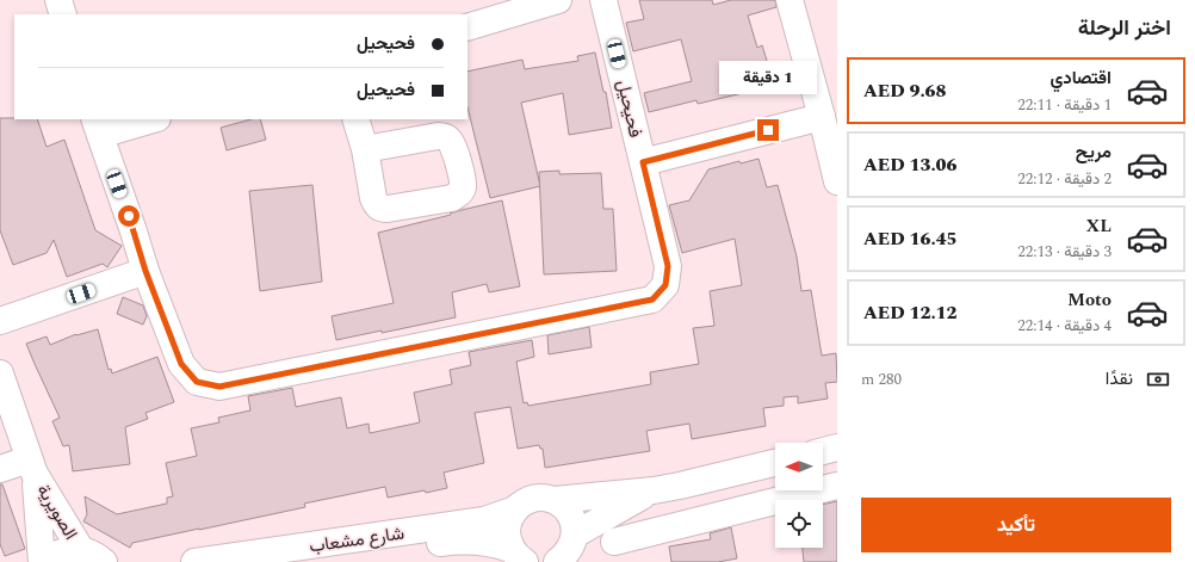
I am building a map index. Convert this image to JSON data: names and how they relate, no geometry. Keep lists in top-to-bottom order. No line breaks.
{"streets":{"street":["فحيحيل","الصويرية","شارع مشعاب"]},"north":"left","page":{"heading":"اختر الرحلة","banner":["فحيحيل","فحيحيل"],"list":[{"name":"اقتصادي","note":"1 دقيقة · 22:11","value":"AED 9.68"},{"name":"مريح","note":"2 دقيقة · 22:12","value":"AED 13.06"},{"name":"XL","note":"3 دقيقة · 22:13","value":"AED 16.45"},{"name":"Moto","note":"4 دقيقة · 22:14","value":"AED 12.12"}],"bubble":"1 دقيقة","pay":["نقدًا","280 m"],"buttons":"تأكيد"}}
